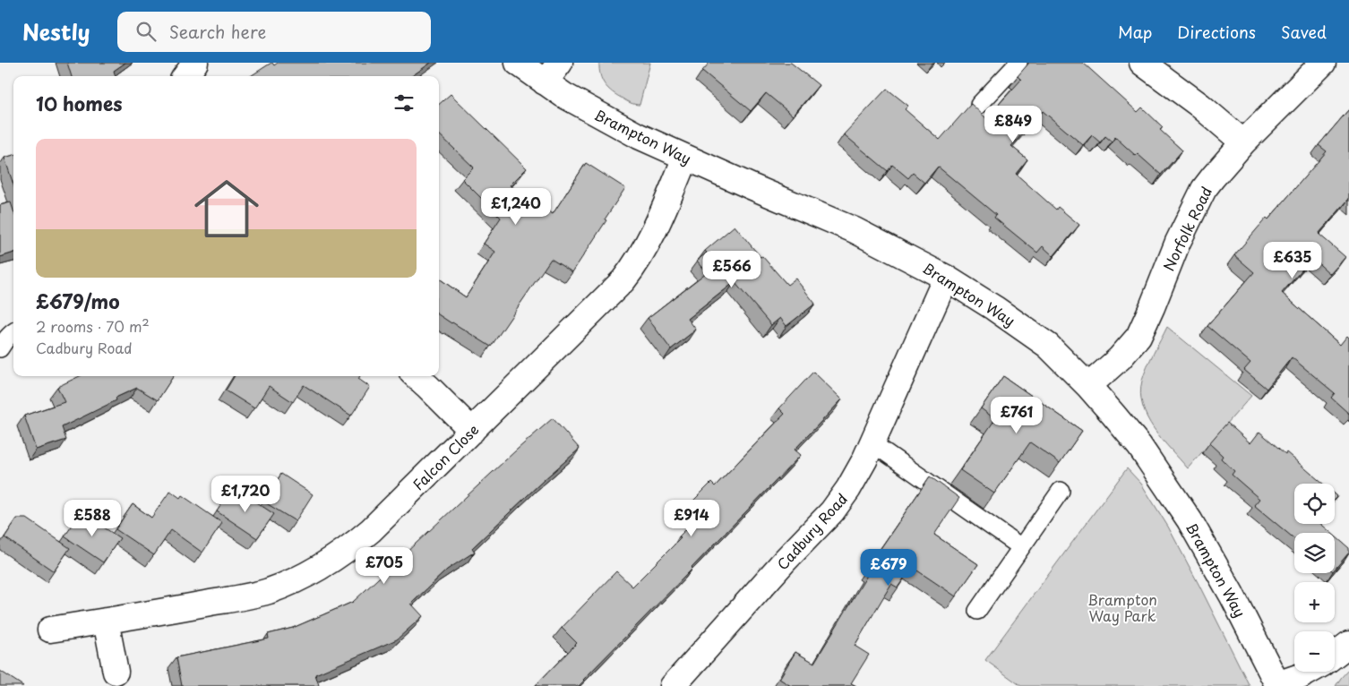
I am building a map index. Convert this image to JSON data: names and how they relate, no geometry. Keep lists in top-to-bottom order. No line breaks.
{"streets":{"street":["Brampton Way","Norfolk Road","Falcon Close","Cadbury Road"]},"crossings":[["Brampton Way","Norfolk Road"],["Brampton Way","Falcon Close"],["Brampton Way","Cadbury Road"]],"parks":["Brampton Way Park"],"page":{"header":"Nestly","search":"Search here","nav":["Map","Directions","Saved"],"heading":"10 homes","price":["£849","£1,240","£635","£566","£761","£1,720","£588","£914","£705","£679"],"list":[{"name":"£679/mo","note":"2 rooms · 70 m² · Cadbury Road"}],"map_buttons":["+","−"]}}
